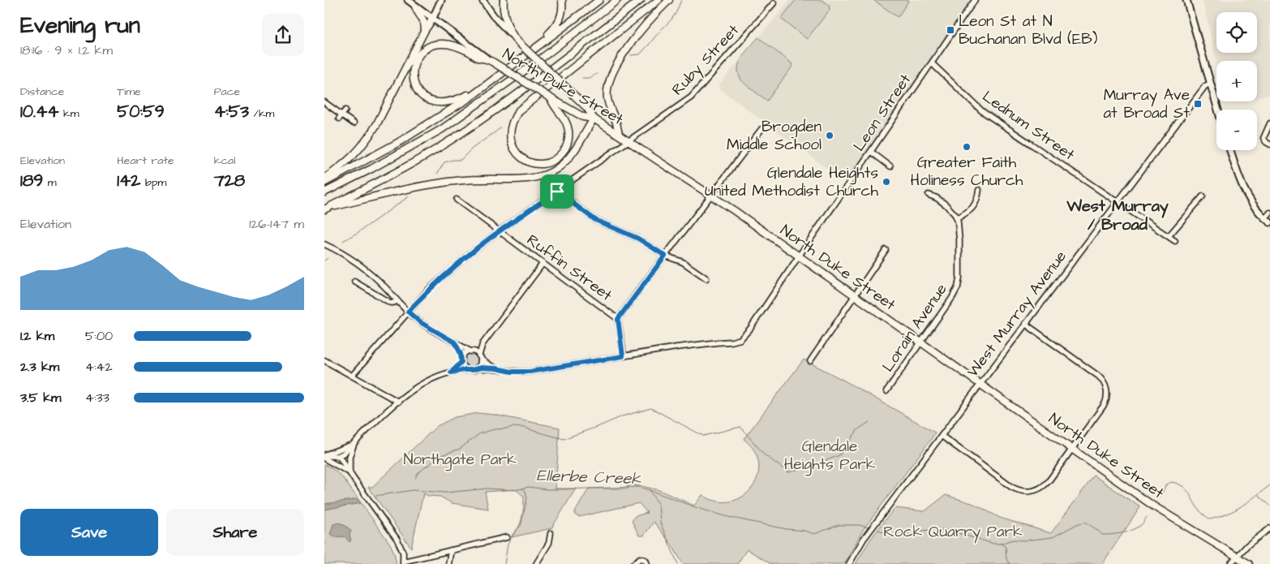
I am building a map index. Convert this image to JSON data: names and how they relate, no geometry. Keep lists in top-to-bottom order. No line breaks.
{"streets":{"highway":["North Duke Street"],"street":["Ruby Street","Leon Street","Lednum Street","Ruffin Street","West Murray Avenue","Lorain Avenue"]},"crossings":[["Ruby Street","North Duke Street"],["Ruby Street","Ruffin Street"],["North Duke Street","Leon Street"],["North Duke Street","West Murray Avenue"],["North Duke Street","Lorain Avenue"],["Leon Street","Lednum Street"],["Leon Street","Ruffin Street"],["Lednum Street","West Murray Avenue"]],"districts":["West Murray / Broad"],"water":["Ellerbe Creek"],"parks":["Glendale Heights Park","Northgate Park","Rock Quarry Park"],"places":{"transit":["Leon St at N Buchanan Blvd (EB)","Murray Ave at Broad St"],"other":["Brogden Middle School","Greater Faith Holiness Church","Glendale Heights United Methodist Church"]},"page":{"heading":["Evening run","18:16 · 9 × 1.2 km"],"map_buttons":["+","−"],"stats":[["Distance","10.44 km"],["Time","50:59"],["Pace","4:53 /km"],["Elevation","189 m"],["Heart rate","142 bpm"],["kcal","728"]],"chart":["Elevation","126–147 m"],"list":[{"name":"1.2 km","note":"5:00"},{"name":"2.3 km","note":"4:42"},{"name":"3.5 km","note":"4:33"}],"buttons":["Save","Share"]}}
